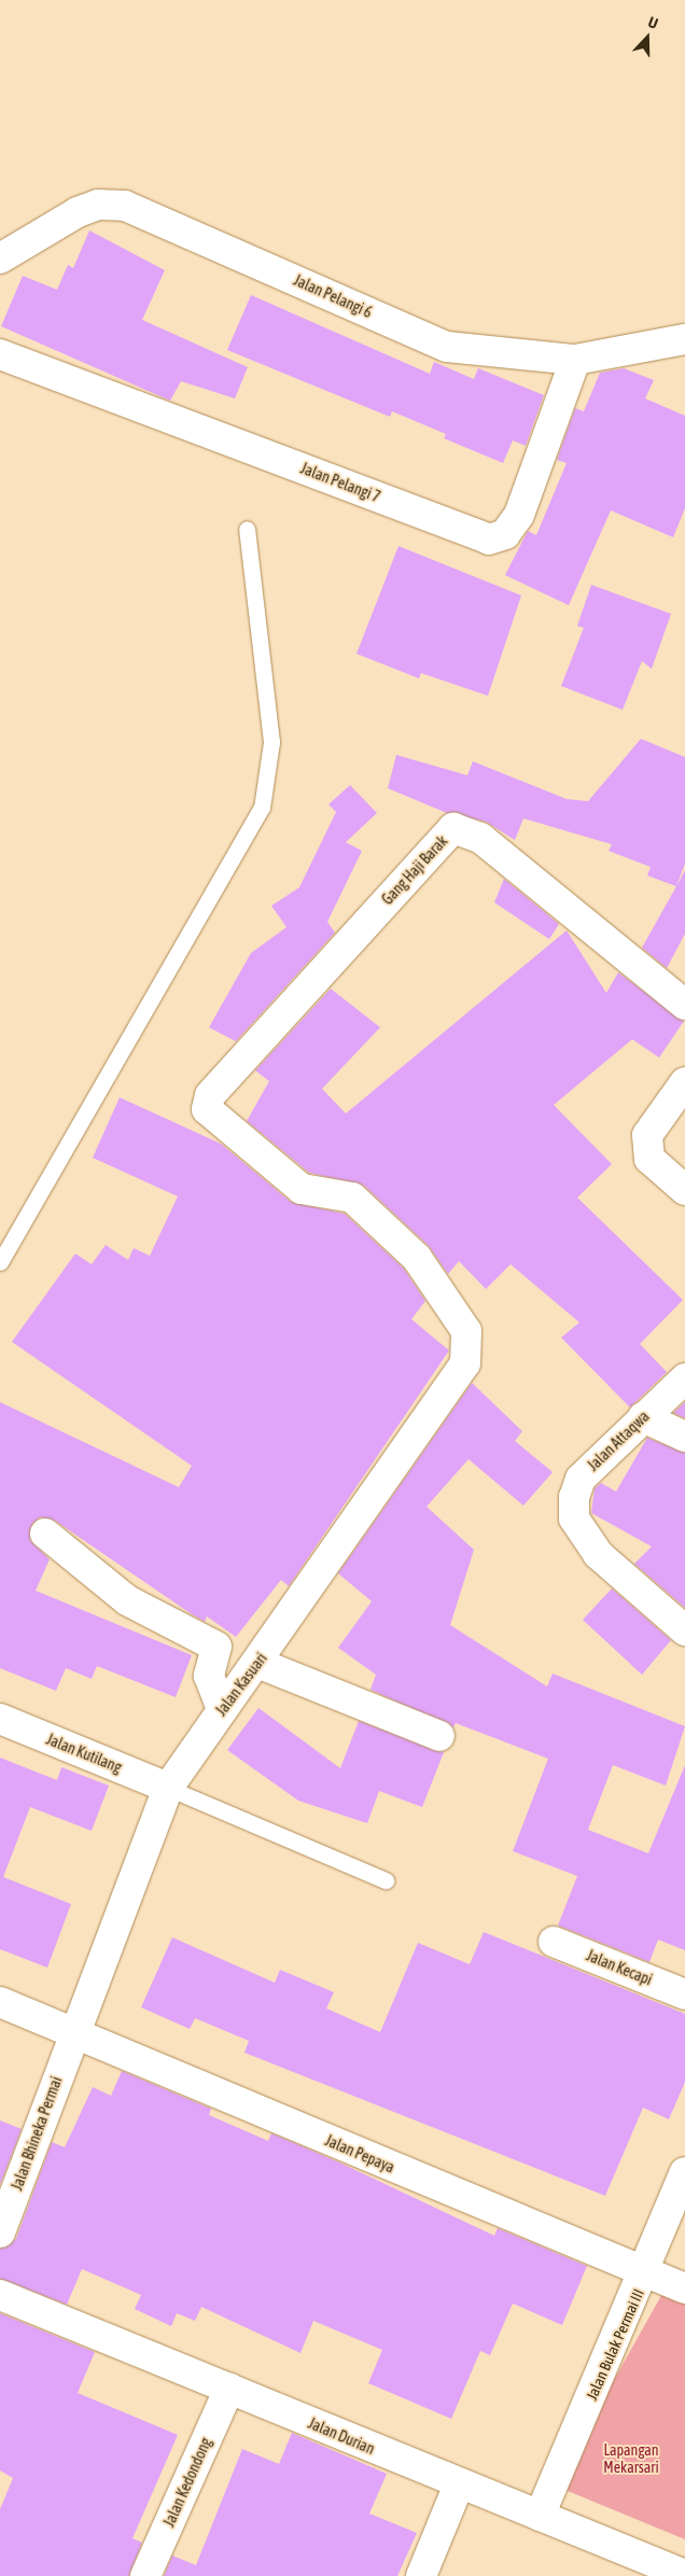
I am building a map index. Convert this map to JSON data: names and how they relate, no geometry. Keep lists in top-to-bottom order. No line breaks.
{"streets":{"street":["Jalan Pelangi 6","Jalan Pelangi 7","Gang Haji Barak","Jalan Attaqwa","Jalan Kasuari","Jalan Kutilang","Jalan Kecapi","Jalan Bhineka Permai","Jalan Pepaya","Jalan Bulak Permai III","Jalan Durian","Jalan Kedondong"]},"crossings":[["Jalan Pelangi 6","Jalan Pelangi 7"],["Gang Haji Barak","Jalan Kasuari"],["Jalan Kasuari","Jalan Kutilang"],["Jalan Kasuari","Jalan Bhineka Permai"],["Jalan Kasuari","Jalan Pepaya"],["Jalan Bhineka Permai","Jalan Pepaya"],["Jalan Pepaya","Jalan Bulak Permai III"],["Jalan Bulak Permai III","Jalan Durian"],["Jalan Durian","Jalan Kedondong"]],"parks":["Lapangan Mekarsari"],"north":"top"}
